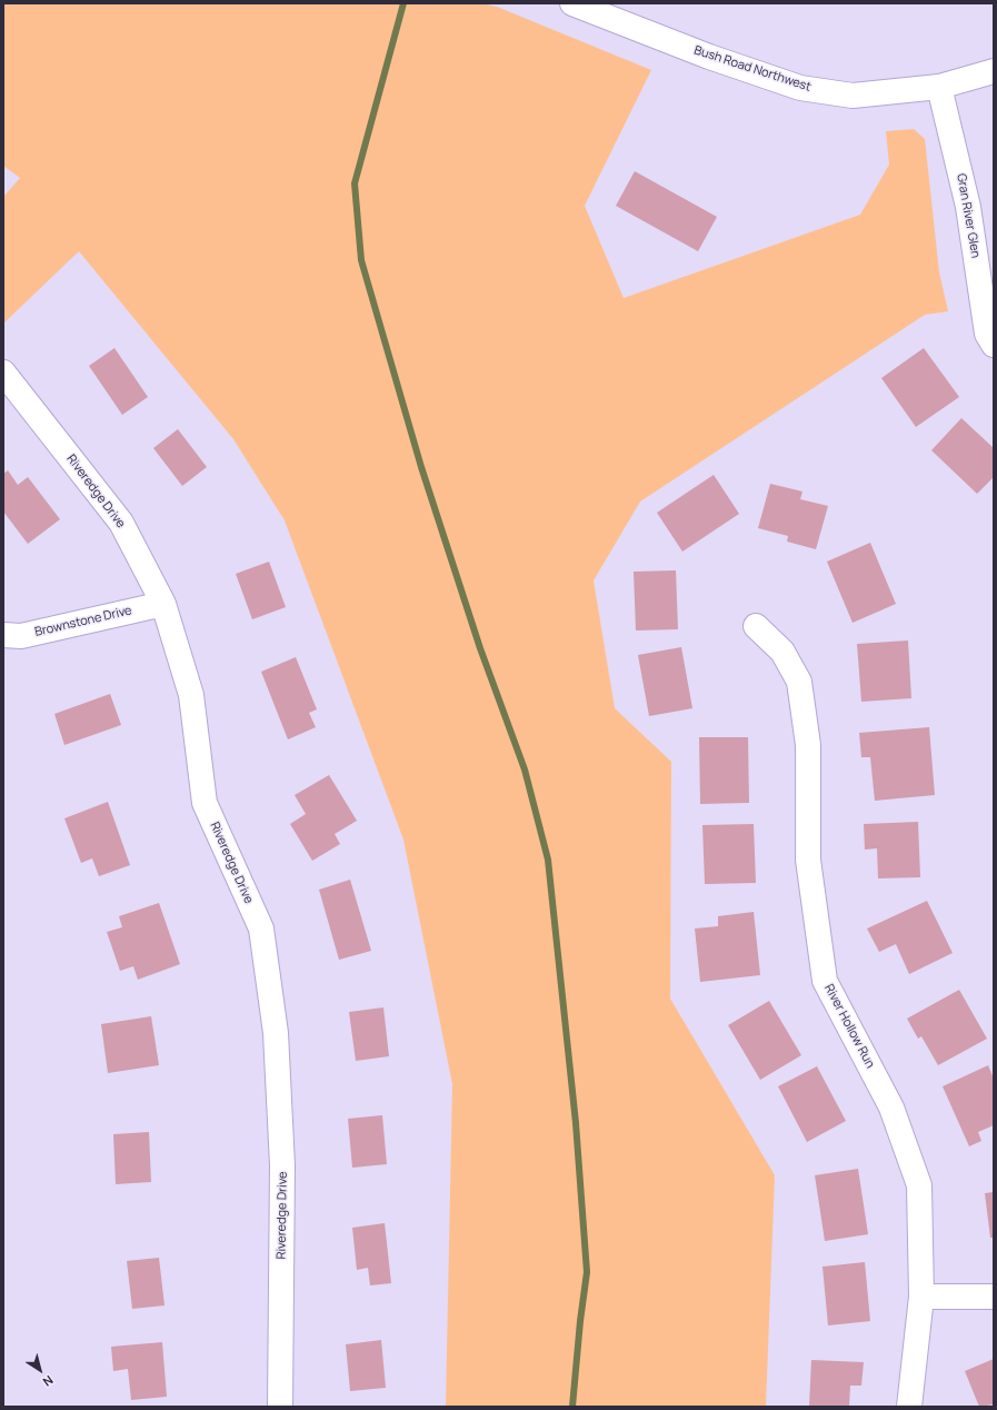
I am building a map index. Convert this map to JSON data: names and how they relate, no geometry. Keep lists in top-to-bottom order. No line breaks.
{"streets":{"street":["Bush Road Northwest","Gran River Glen","Riveredge Drive","Brownstone Drive","River Hollow Run"]},"crossings":[["Bush Road Northwest","Gran River Glen"],["Riveredge Drive","Brownstone Drive"]],"north":"bottom right"}
